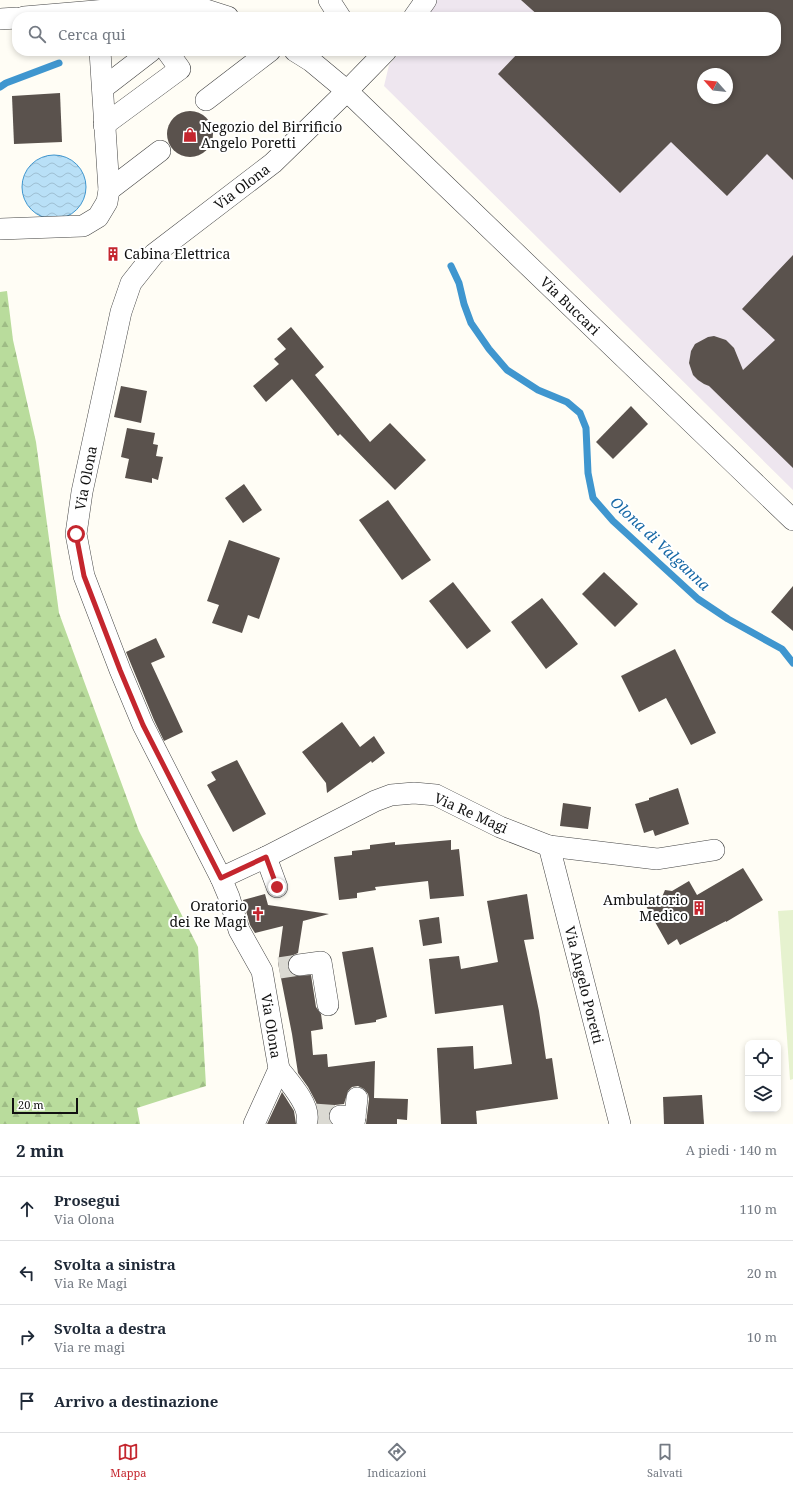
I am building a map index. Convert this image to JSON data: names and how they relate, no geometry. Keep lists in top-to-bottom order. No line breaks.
{"streets":{"street":["Via Olona","Via Buccari","Via Re Magi","Via Angelo Poretti"]},"crossings":[["Via Olona","Via Buccari"],["Via Olona","Via Re Magi"],["Via Re Magi","Via Angelo Poretti"]],"water":["Olona di Valganna"],"places":{"shop":["Negozio del Birrificio Angelo Poretti"],"building":["Cabina Elettrica","Ambulatorio Medico"],"church":["Oratorio dei Re Magi"]},"scale_bar":"20 m","north":"top left","page":{"search":"Cerca qui","scale":"20 m","heading":["2 min","A piedi · 140 m"],"list":[["Prosegui","Via Olona","110 m"],["Svolta a sinistra","Via Re Magi","20 m"],["Svolta a destra","Via re magi","10 m"],"Arrivo a destinazione"],"nav":["Mappa","Indicazioni","Salvati"]}}
